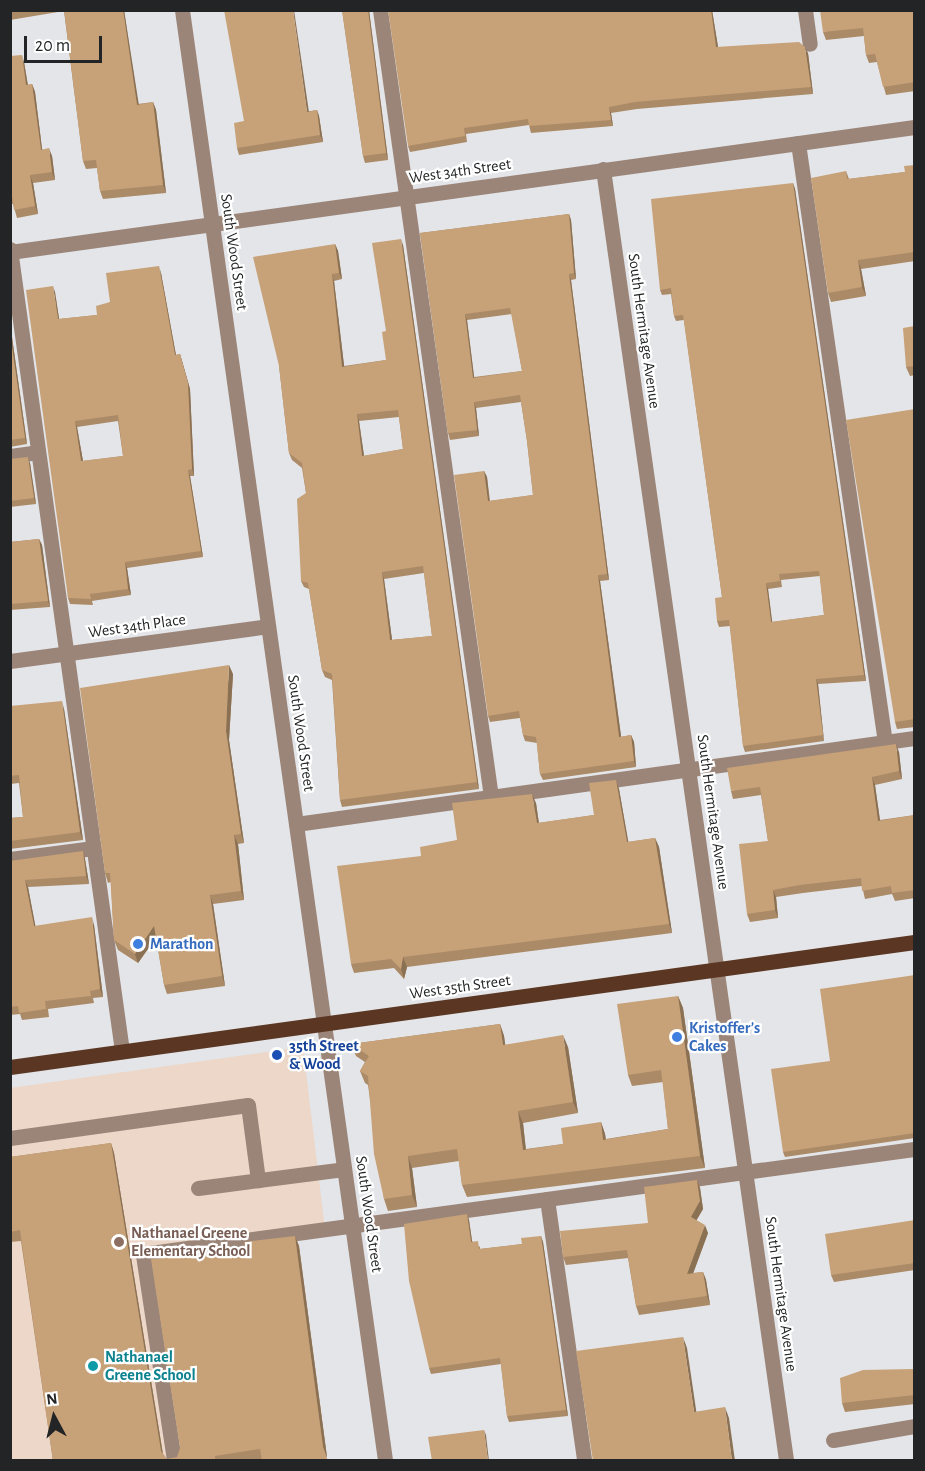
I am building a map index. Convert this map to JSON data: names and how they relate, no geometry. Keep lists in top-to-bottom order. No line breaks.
{"streets":{"main road":["West 35th Street"],"street":["West 34th Street","South Wood Street","South Hermitage Avenue","West 34th Place"]},"crossings":[["West 34th Street","South Wood Street"],["West 34th Street","South Hermitage Avenue"],["South Wood Street","West 34th Place"],["South Wood Street","West 35th Street"],["South Hermitage Avenue","West 35th Street"]],"places":["Marathon","Kristoffer’s Cakes","35th Street & Wood","Nathanael Greene Elementary School","Nathanael Greene School"],"scale_bar":"20 m","north":"top"}
